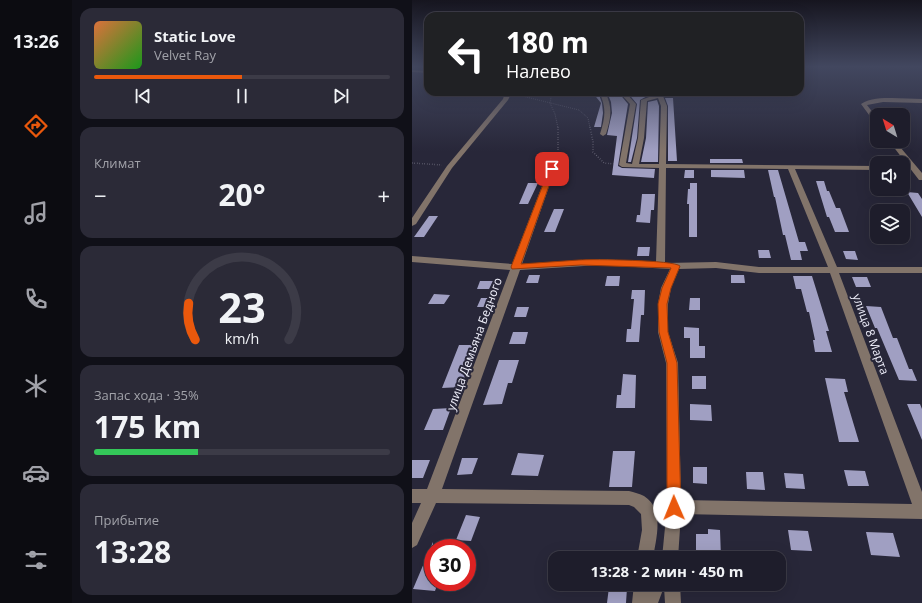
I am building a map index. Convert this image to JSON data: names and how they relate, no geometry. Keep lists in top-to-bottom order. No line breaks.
{"streets":{"street":["улица 8 Марта","улица Демьяна Бедного"]},"north":"top left","page":{"tabs":"13:26","turn":["180 m","Налево"],"song":["Static Love","Velvet Ray"],"tile":["Климат",["Запас хода · 35%","175 km"],["Прибытие","13:28"]],"heat":["−","20°","+"],"limit":"30","trip":"13:28 · 2 мин · 450 m","gauge":["23","km/h"]}}
